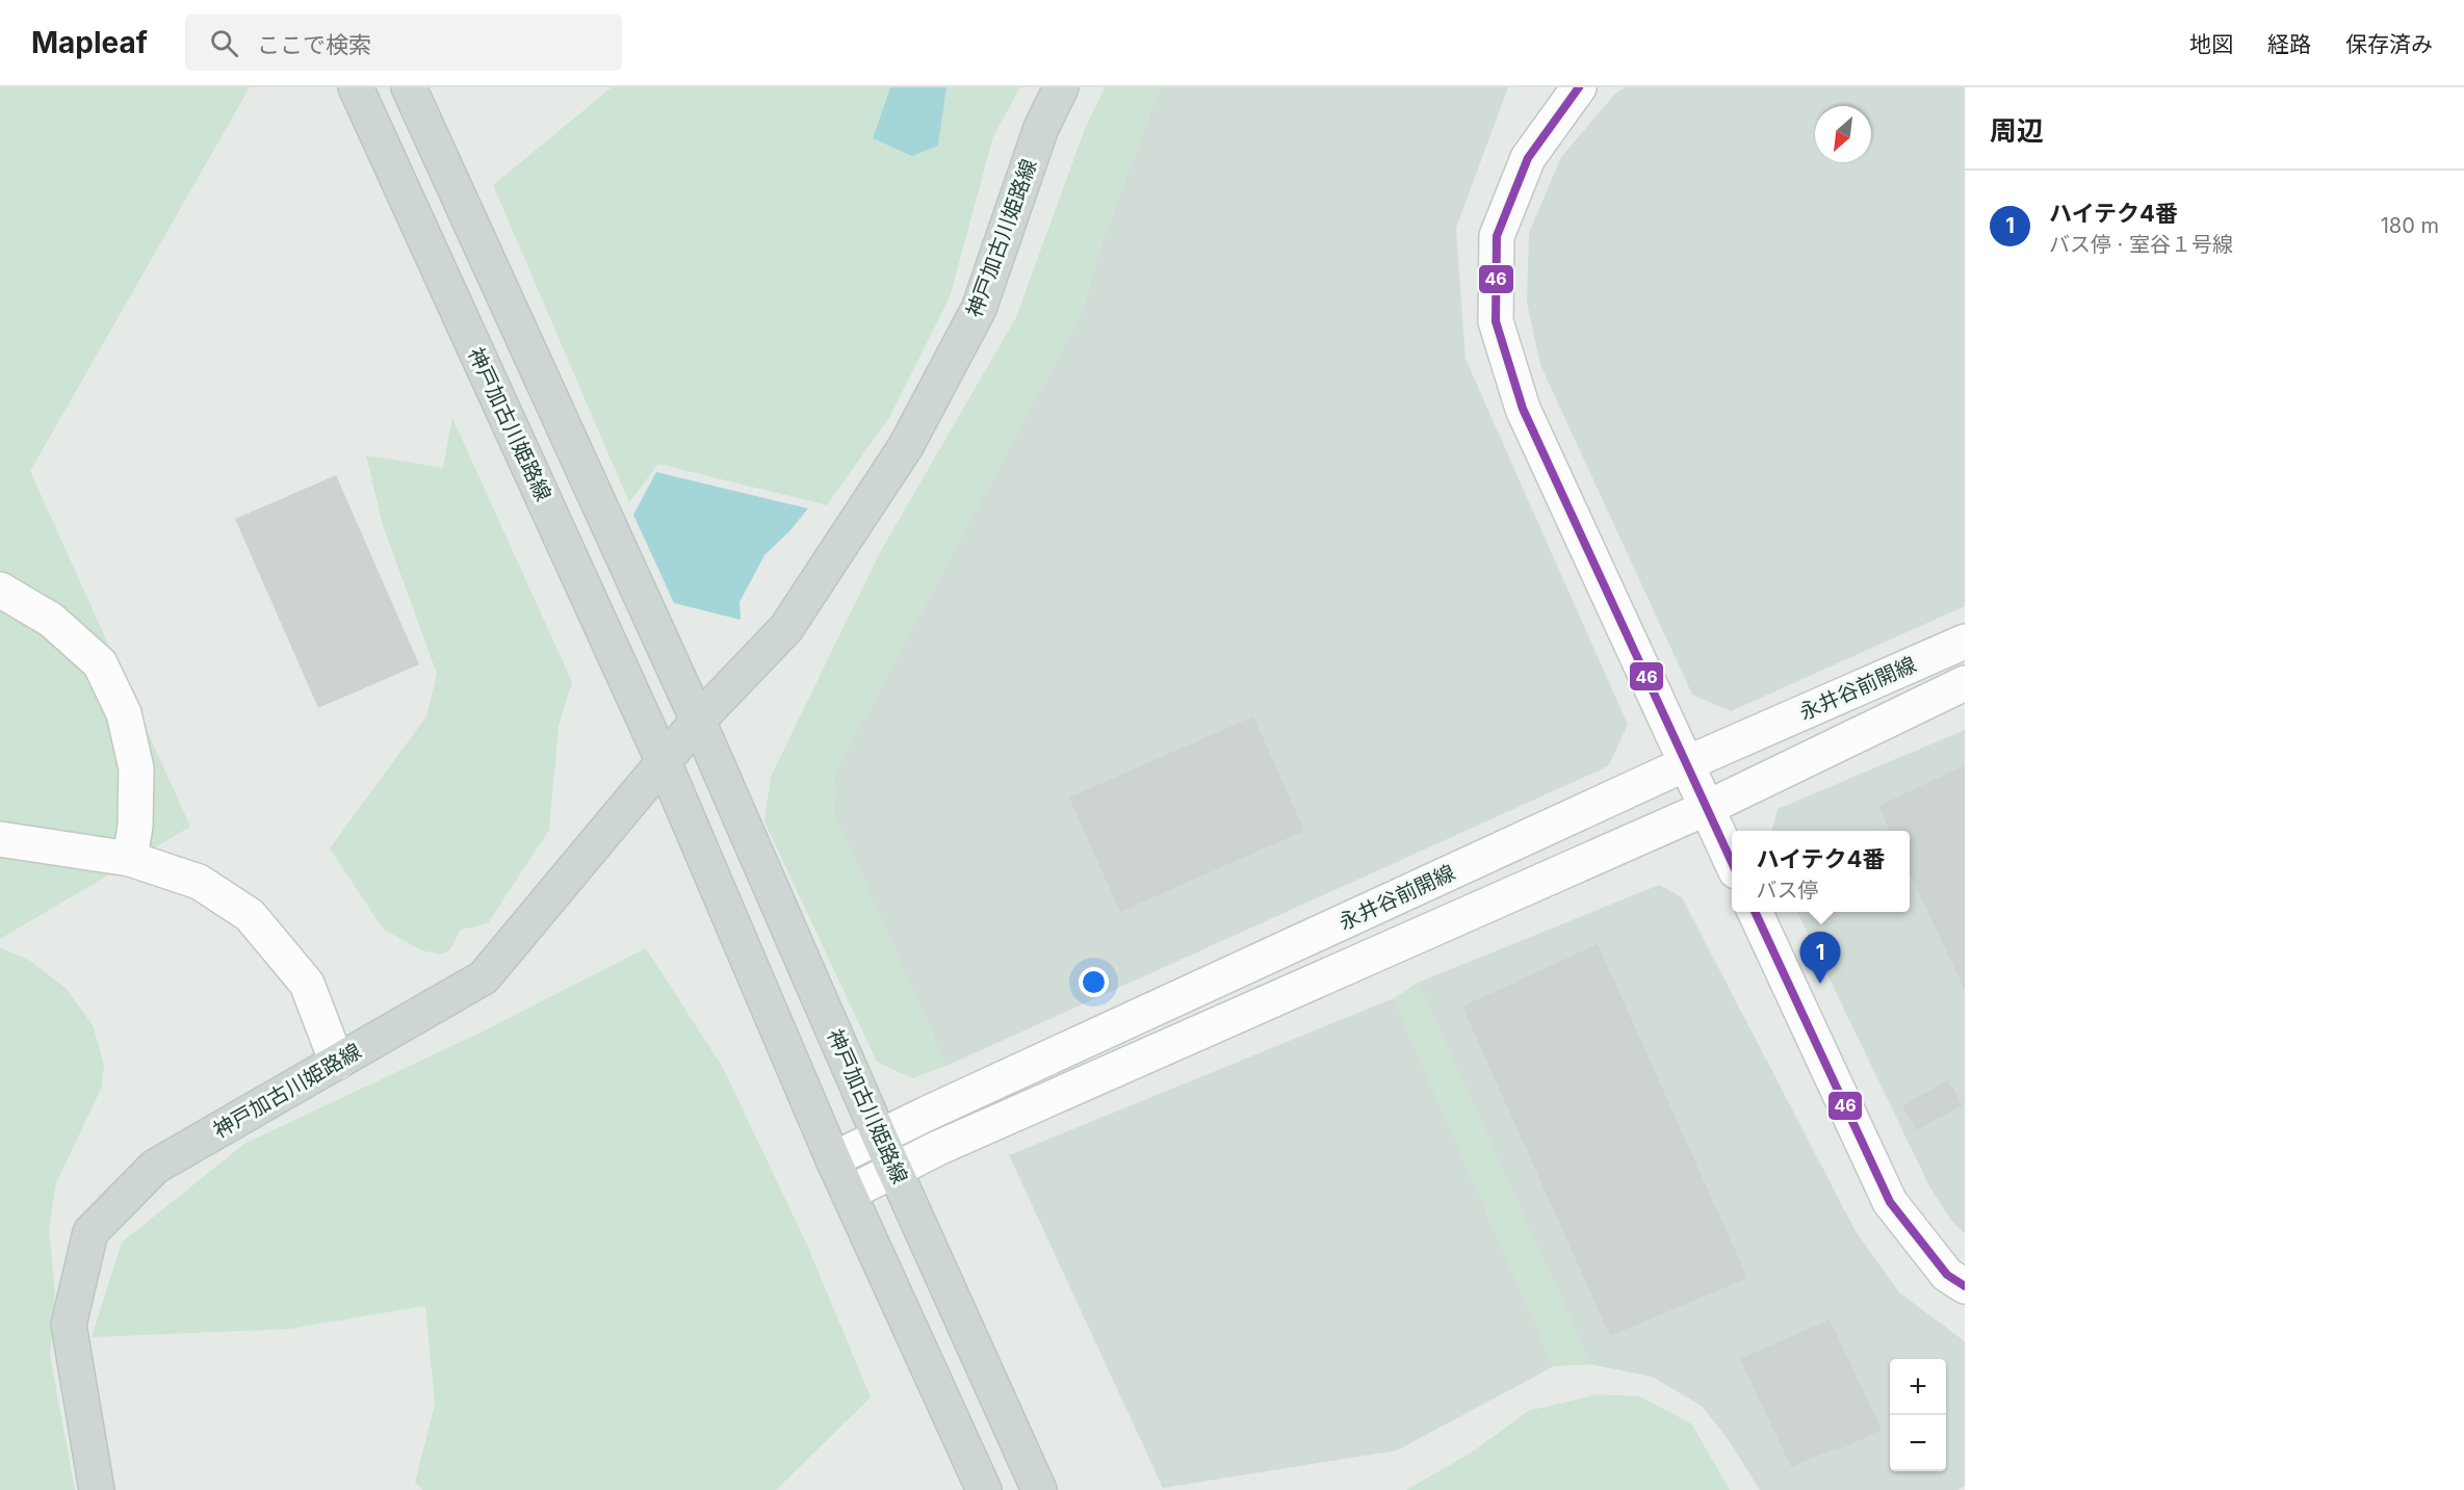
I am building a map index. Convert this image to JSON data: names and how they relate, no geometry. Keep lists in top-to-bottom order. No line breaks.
{"streets":{"main road":["神戸加古川姫路線"],"street":["永井谷前開線"]},"crossings":[["神戸加古川姫路線","永井谷前開線"]],"lines":["transit line 46"],"north":"bottom left","page":{"header":"Mapleaf","search":"ここで検索","nav":["地図","経路","保存済み"],"heading":"周辺","list":[{"mark":"1","name":"ハイテク4番","note":"バス停 · 室谷１号線","value":"180 m"}],"popup":["ハイテク4番","バス停"],"pins":"1","map_buttons":["+","−"]}}
